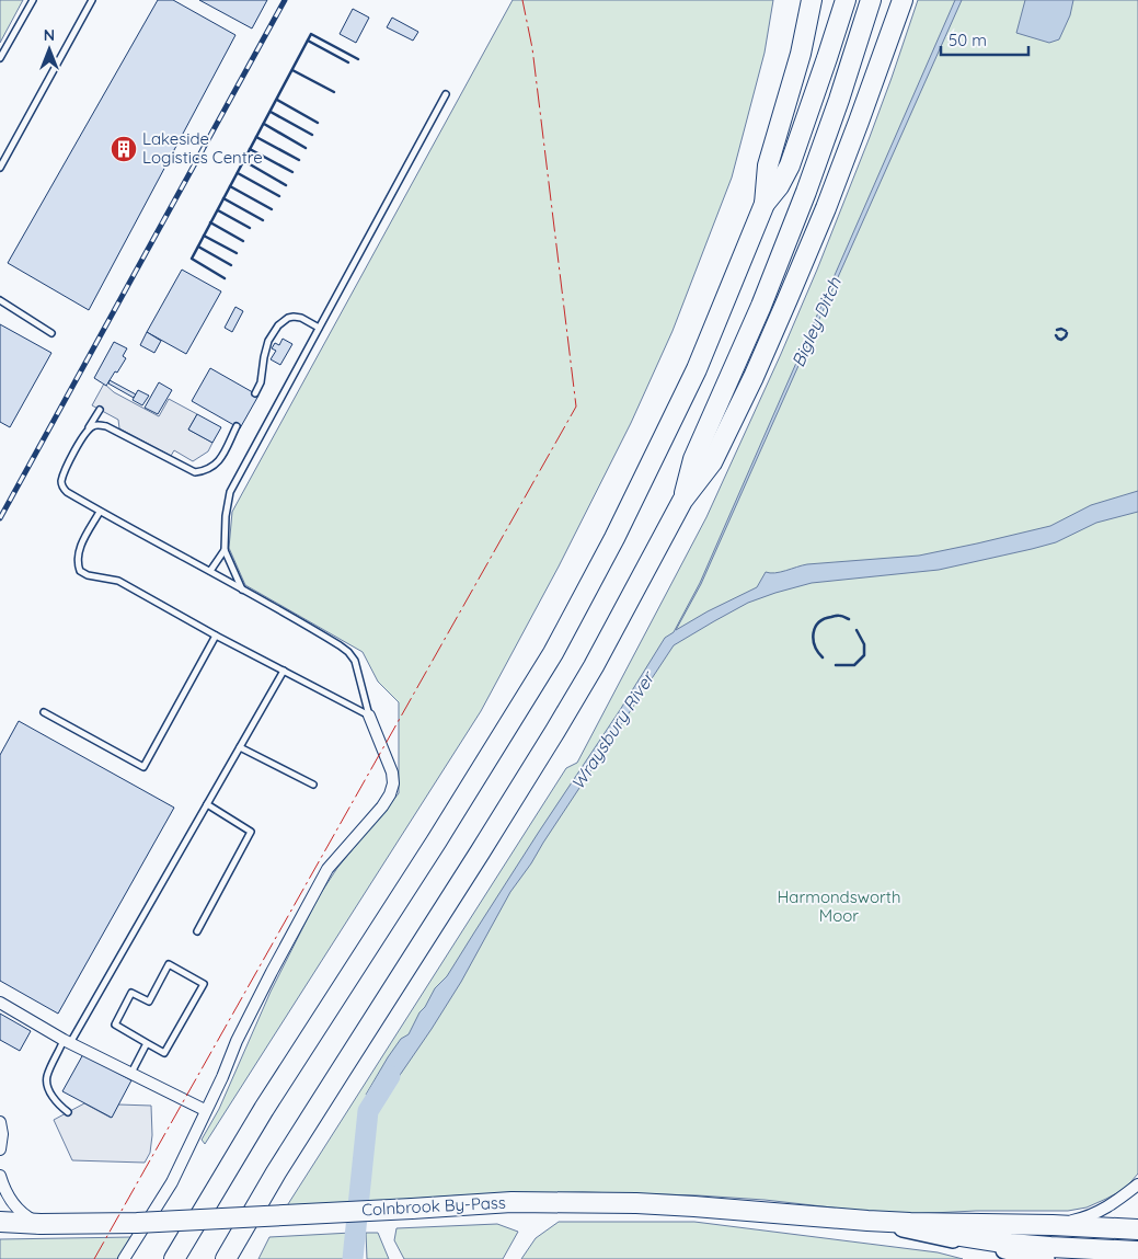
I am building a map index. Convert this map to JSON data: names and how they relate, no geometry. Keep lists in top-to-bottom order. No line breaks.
{"streets":{"highway":["Colnbrook By-Pass"]},"water":["Bigley Ditch","Wraysbury River"],"parks":["Harmondsworth Moor"],"places":{"building":["Lakeside Logistics Centre"]},"scale_bar":"50 m","north":"top"}
